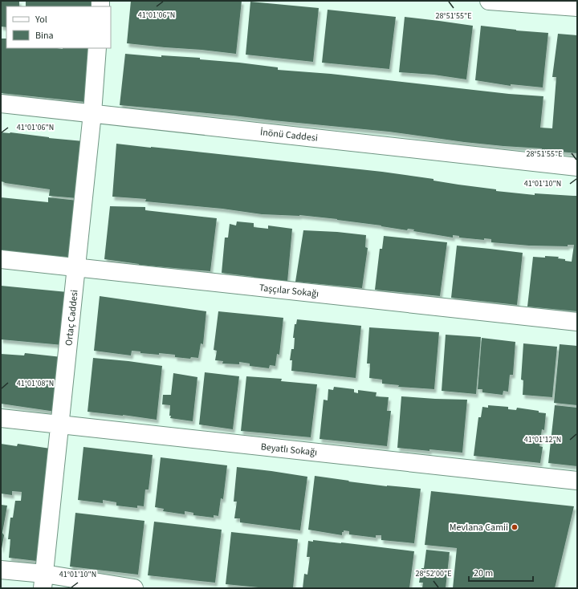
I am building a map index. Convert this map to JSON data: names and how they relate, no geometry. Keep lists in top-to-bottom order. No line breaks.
{"streets":{"street":["İnönü Caddesi","Taşçılar Sokağı","Ortaç Caddesi","Beyatlı Sokağı"]},"crossings":[["İnönü Caddesi","Ortaç Caddesi"],["Taşçılar Sokağı","Ortaç Caddesi"],["Ortaç Caddesi","Beyatlı Sokağı"]],"places":["Mevlana Camii"],"legend":["Yol","Bina"],"scale_bar":"20 m","coordinates":["41°01'06\"N","28°51'55\"E","41°01'10\"N","41°01'08\"N","41°01'12\"N","28°52'00\"E"]}
